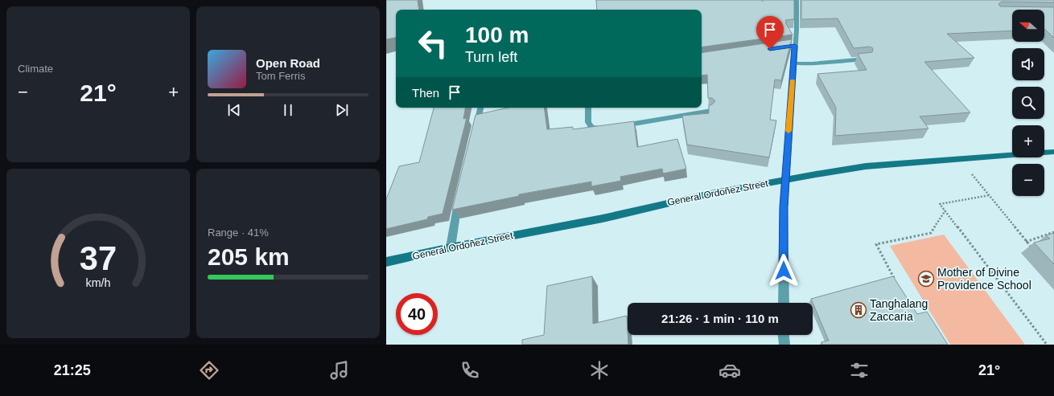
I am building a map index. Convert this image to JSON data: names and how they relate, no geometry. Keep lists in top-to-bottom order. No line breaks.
{"streets":{"main road":["General Ordoñez Street"]},"places":{"school or university":["Mother of Divine Providence School"],"building":["Tanghalang Zaccaria"]},"north":"left","page":{"tile":["Climate",["Range · 41%","205 km"]],"map_buttons":["+","−"],"turn":["100 m","Turn left"],"song":["Open Road","Tom Ferris"],"then":"Then","heat":["−","21°","+"],"limit":"40","trip":"21:26 · 1 min · 110 m","tabs":["21:25","21°"],"gauge":["37","km/h"]}}
